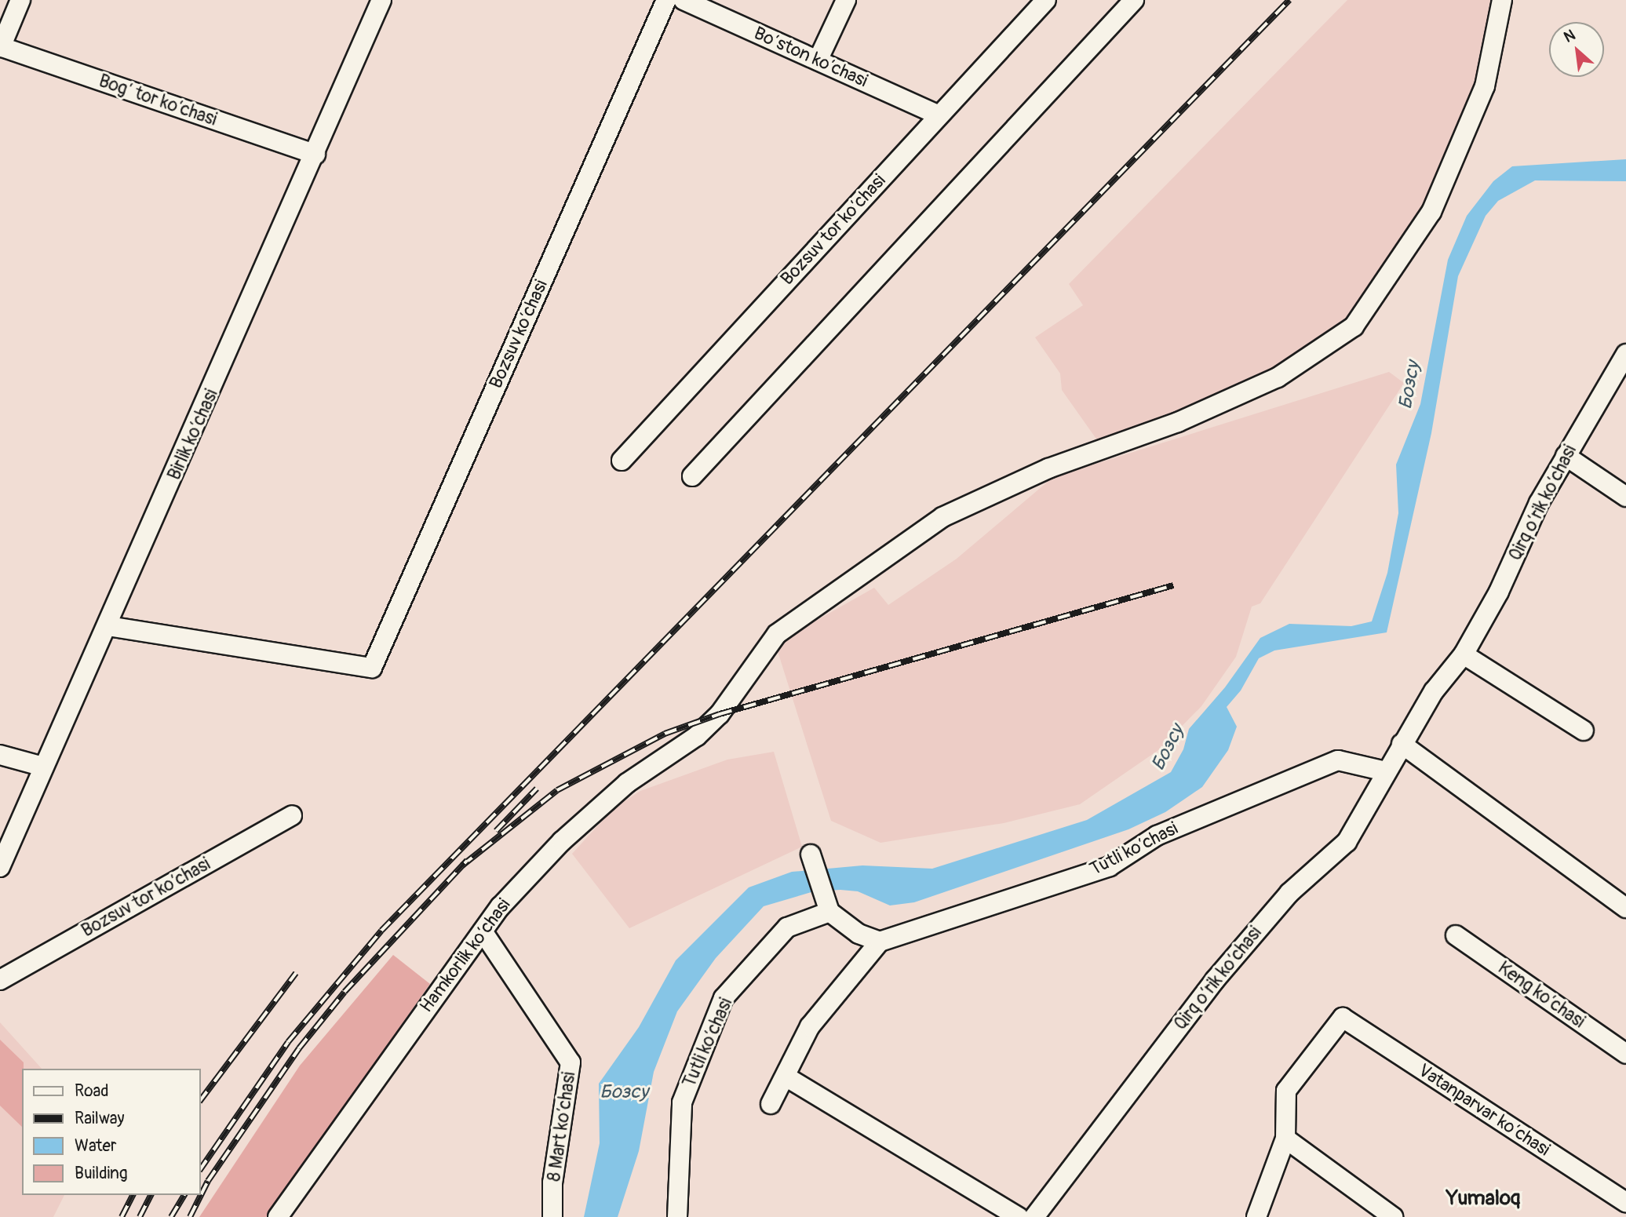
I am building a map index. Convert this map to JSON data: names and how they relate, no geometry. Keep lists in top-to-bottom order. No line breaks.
{"streets":{"street":["Bo‘ston ko‘chasi","Bog‘ tor ko‘chasi","Bozsuv tor ko‘chasi","Bozsuv ko‘chasi","Birlik ko‘chasi","Qirq o‘rik ko‘chasi","Tutli ko‘chasi","Hamkorlik ko‘chasi","Keng ko‘chasi","Vatanparvar ko‘chasi","8 Mart ko‘chasi"]},"crossings":[["Bo‘ston ko‘chasi","Bozsuv tor ko‘chasi"],["Bog‘ tor ko‘chasi","Birlik ko‘chasi"],["Bozsuv ko‘chasi","Birlik ko‘chasi"],["Qirq o‘rik ko‘chasi","Tutli ko‘chasi"],["Hamkorlik ko‘chasi","8 Mart ko‘chasi"]],"districts":["Yumaloq"],"water":["Бозсу"],"legend":["Road","Railway","Water","Building"],"north":"top left"}
